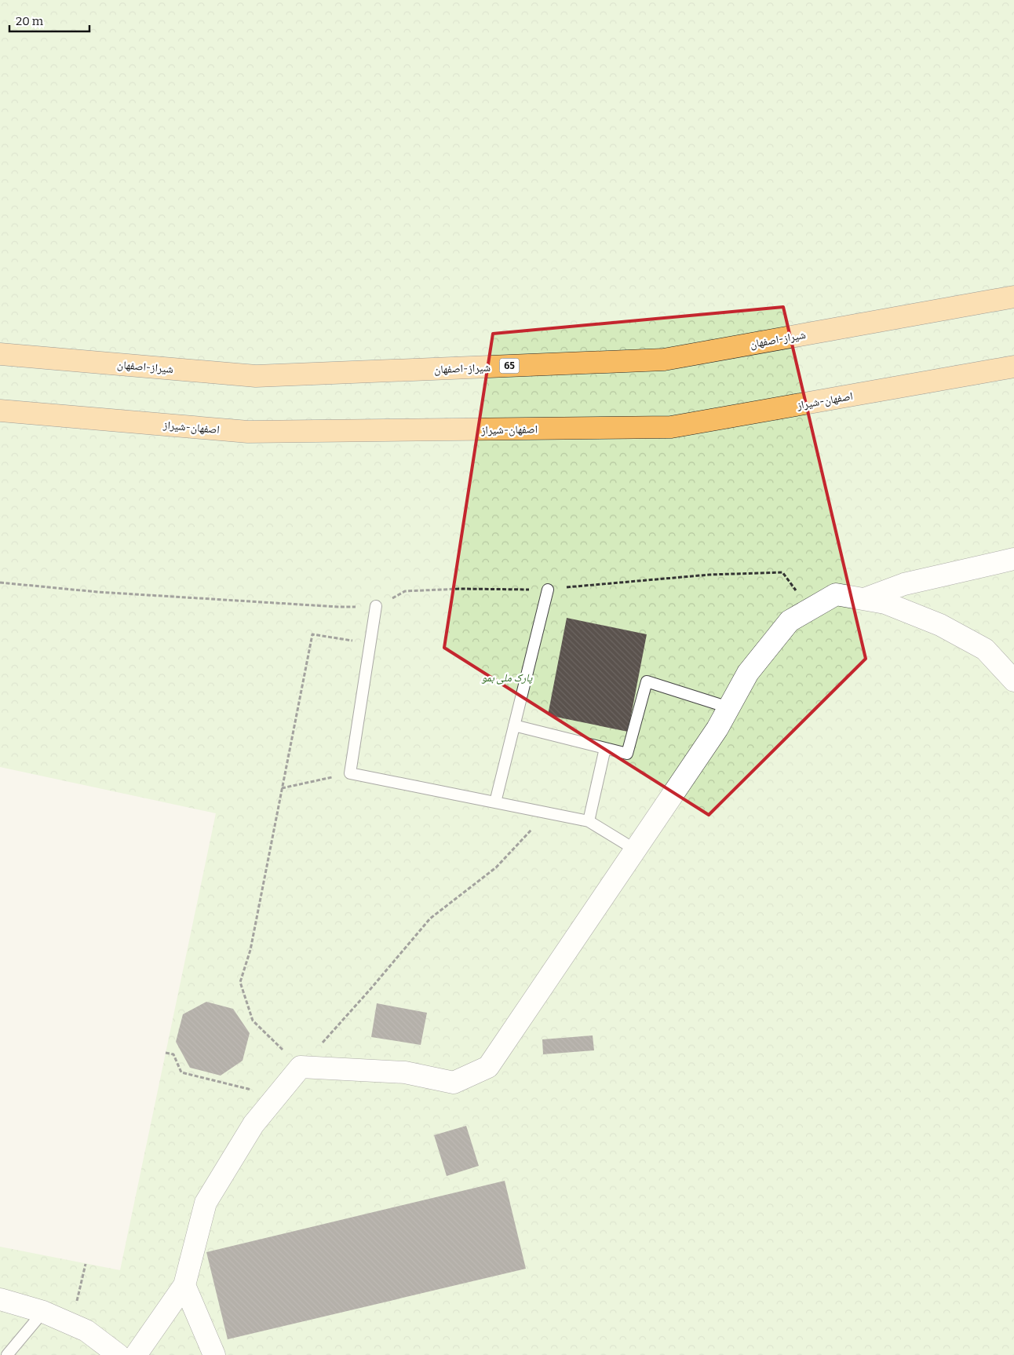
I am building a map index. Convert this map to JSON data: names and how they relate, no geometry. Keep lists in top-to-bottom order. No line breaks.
{"streets":{"highway":["شیراز-اصفهان","65","اصفهان-شیراز"]},"parks":["پارک ملی بمو"],"scale_bar":"20 m"}
